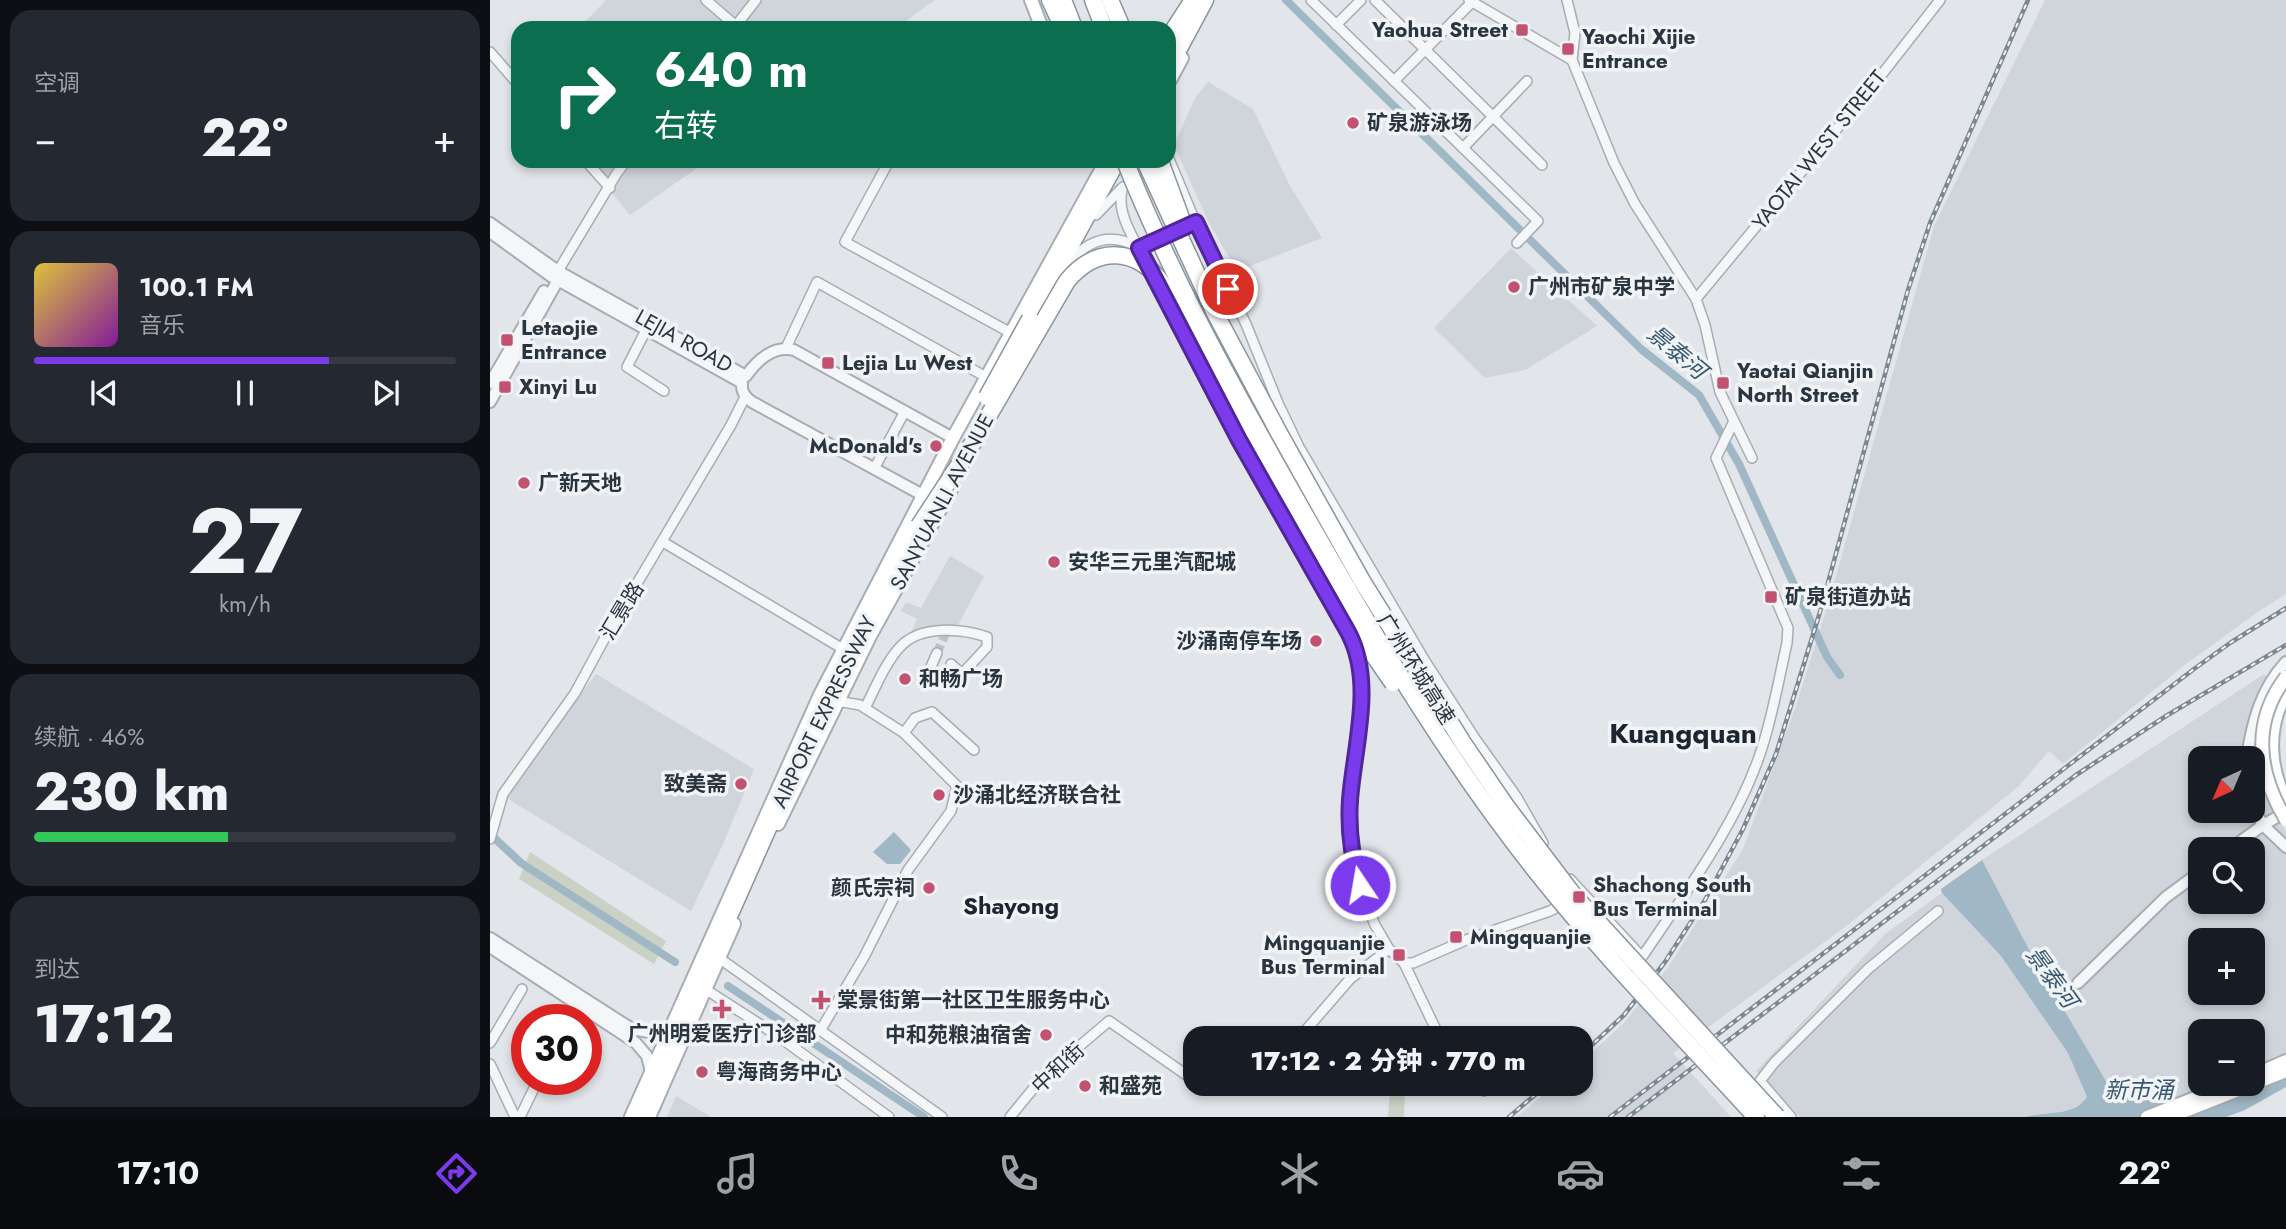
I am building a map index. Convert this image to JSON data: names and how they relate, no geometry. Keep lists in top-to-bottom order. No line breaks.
{"streets":{"highway":["广州环城高速","AIRPORT EXPRESSWAY"],"main road":["SANYUANLI AVENUE"],"street":["YAOTAI WEST STREET","LEJIA ROAD","汇景路","中和街"]},"crossings":[["LEJIA ROAD","SANYUANLI AVENUE"],["LEJIA ROAD","汇景路"],["SANYUANLI AVENUE","AIRPORT EXPRESSWAY"]],"districts":["Kuangquan","Shayong"],"water":["景泰河","新市涌"],"places":{"transit":["Yaohua Street","Yaochi Xijie Entrance","Letaojie Entrance","Lejia Lu West","Yaotai Qianjin North Street","Xinyi Lu","矿泉街道办站","Shachong South Bus Terminal","Mingquanjie","Mingquanjie Bus Terminal"],"other":["矿泉游泳场","广州市矿泉中学","McDonald's","广新天地","安华三元里汽配城","沙涌南停车场","和畅广场","致美斋","沙涌北经济联合社","颜氏宗祠","中和苑粮油宿舍","粤海商务中心","和盛苑"],"health":["棠景街第一社区卫生服务中心","广州明爱医疗门诊部"]},"north":"bottom left","page":{"tile":["空调",["27","km/h"],["续航 · 46%","230 km"],["到达","17:12"]],"turn":["640 m","右转"],"heat":["−","22°","+"],"song":["100.1 FM","音乐"],"map_buttons":["+","−"],"limit":"30","trip":"17:12 · 2 分钟 · 770 m","tabs":["17:10","22°"]}}
